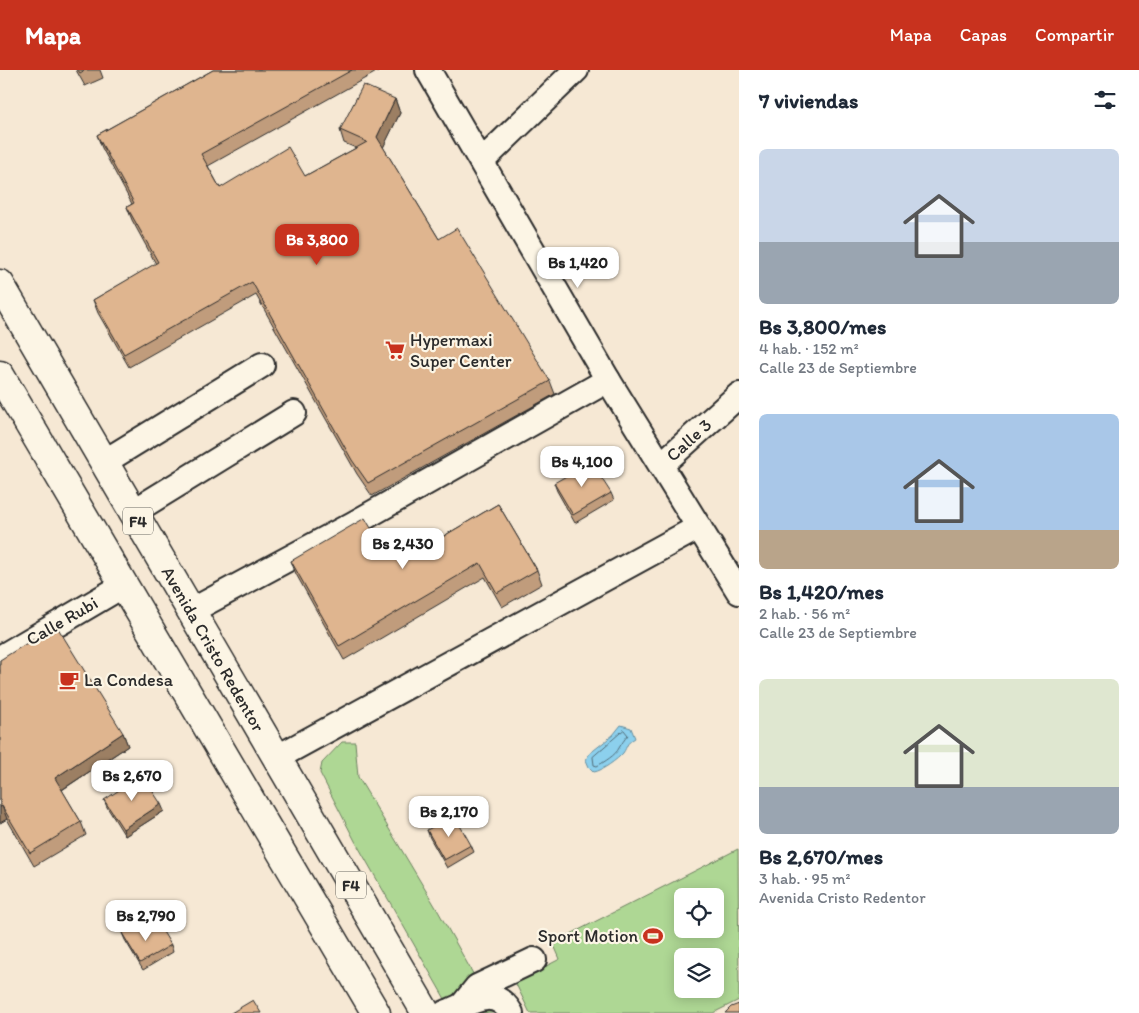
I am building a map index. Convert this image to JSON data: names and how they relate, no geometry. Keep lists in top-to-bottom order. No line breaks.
{"streets":{"highway":["F4","Avenida Cristo Redentor"],"street":["Calle 3","Calle Rubi"]},"crossings":[["F4","Calle Rubi"]],"places":{"supermarket":["Hypermaxi Super Center"],"cafe":["La Condesa"],"sports":["Sport Motion"]},"page":{"header":"Mapa","nav":["Mapa","Capas","Compartir"],"heading":"7 viviendas","list":[{"name":"Bs 3,800/mes","note":"4 hab. · 152 m² · Calle 23 de Septiembre"},{"name":"Bs 1,420/mes","note":"2 hab. · 56 m² · Calle 23 de Septiembre"},{"name":"Bs 2,670/mes","note":"3 hab. · 95 m² · Avenida Cristo Redentor"}],"price":["Bs 3,800","Bs 1,420","Bs 4,100","Bs 2,430","Bs 2,670","Bs 2,170","Bs 2,790"]}}
